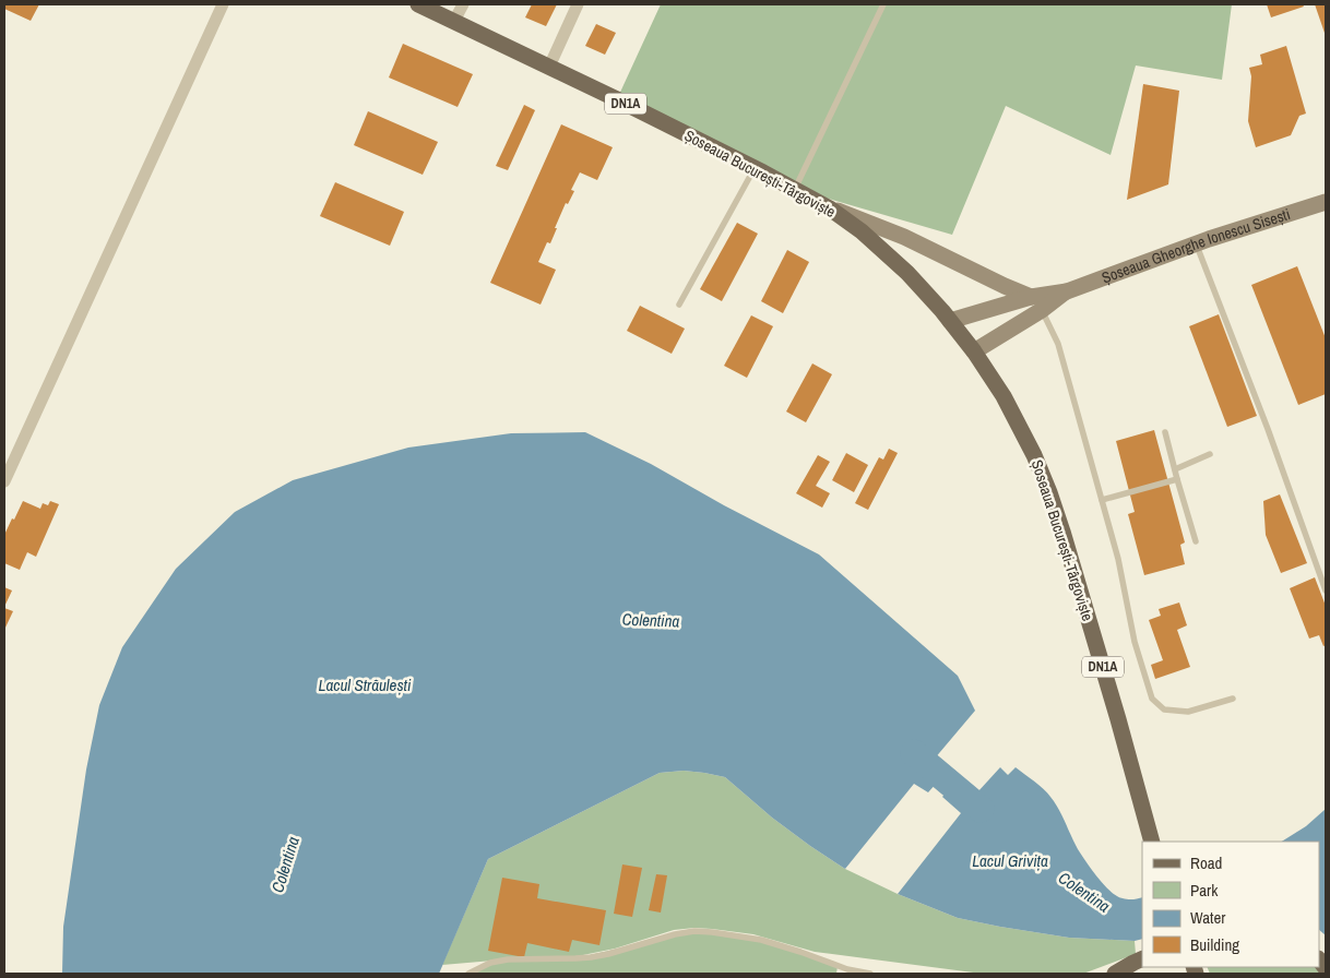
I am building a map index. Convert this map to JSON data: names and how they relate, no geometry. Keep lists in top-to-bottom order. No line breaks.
{"streets":{"main road":["DN1A","Șoseaua București-Târgoviște","Șoseaua Gheorghe Ionescu Sisești"]},"crossings":[["Șoseaua București-Târgoviște","Șoseaua Gheorghe Ionescu Sisești"]],"water":["Colentina","Lacul Străulești","Lacul Grivița"],"legend":["Road","Park","Water","Building"]}
